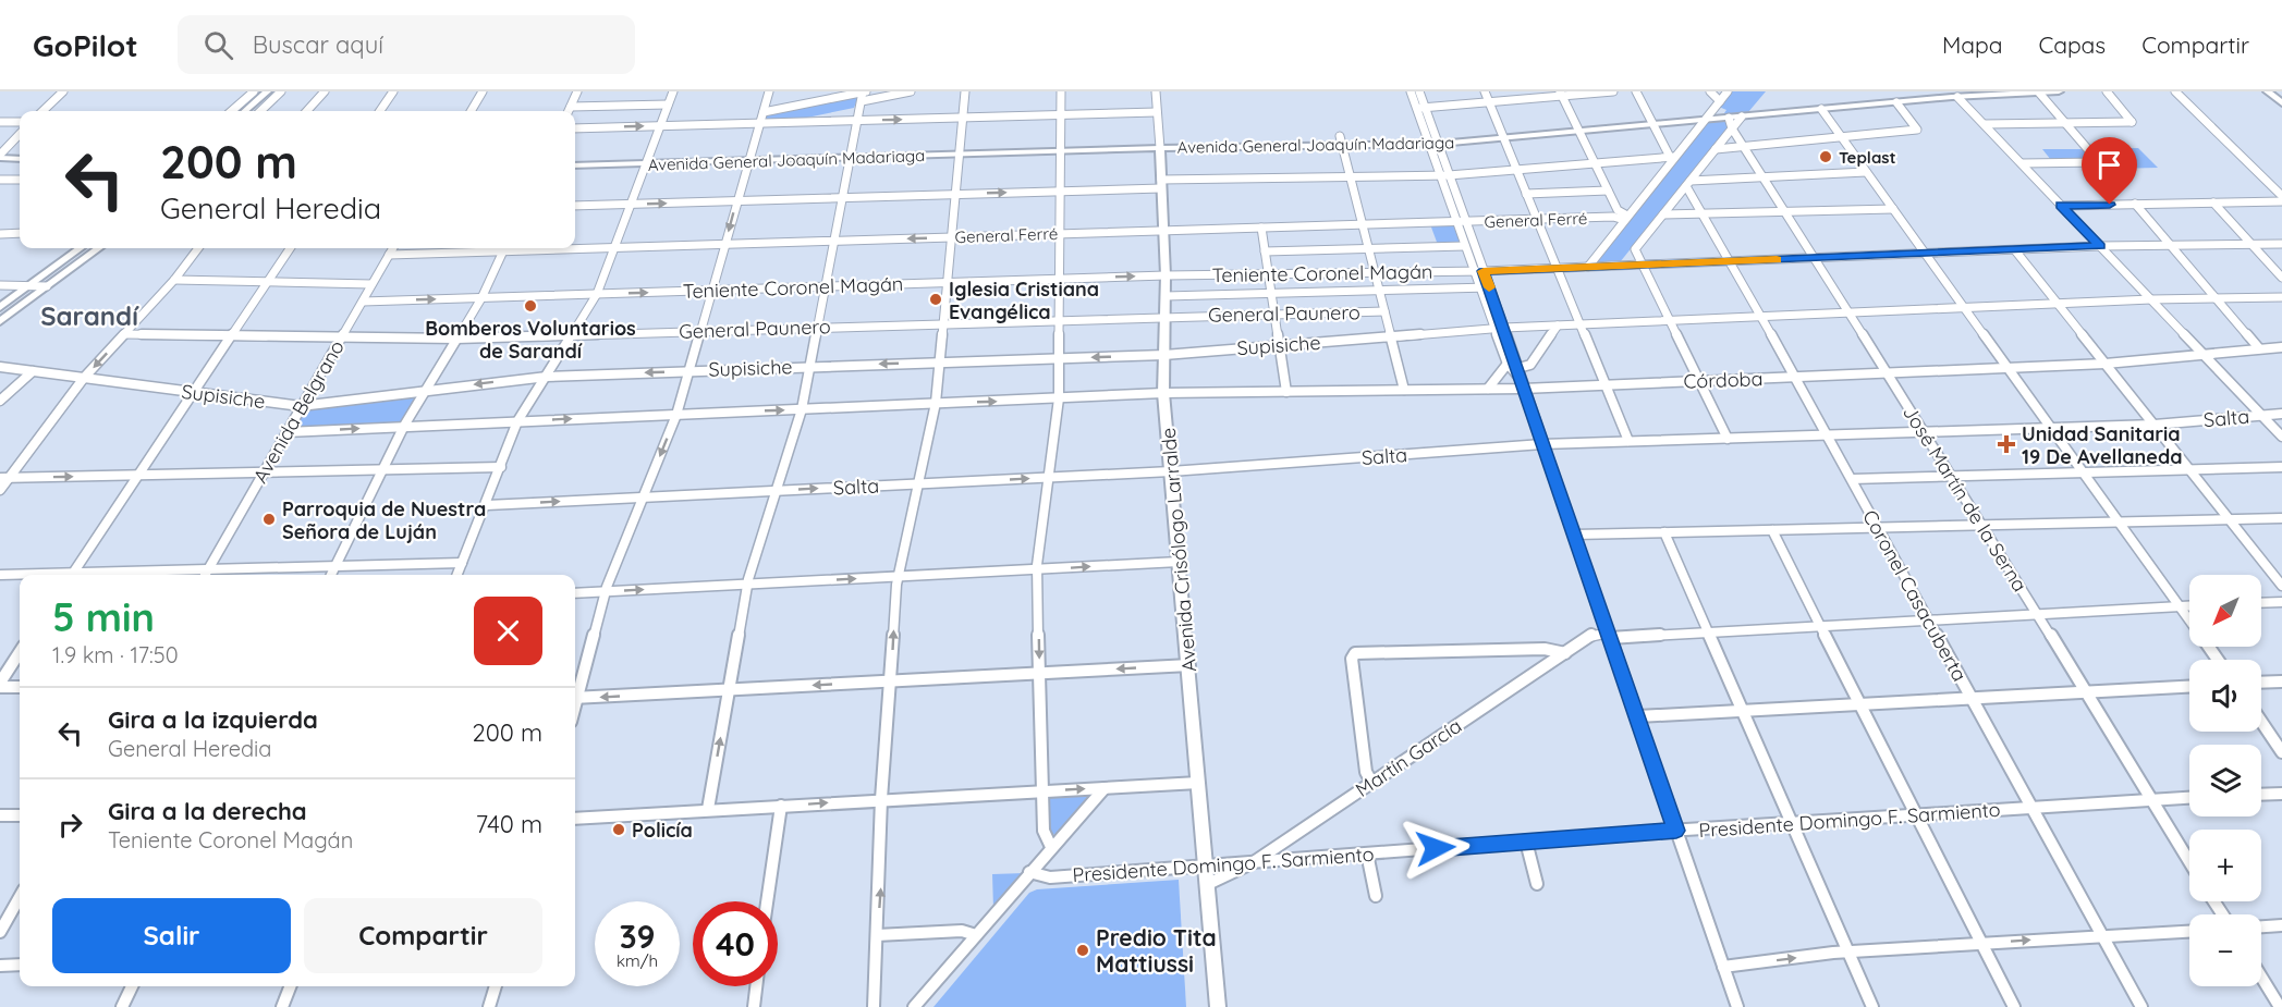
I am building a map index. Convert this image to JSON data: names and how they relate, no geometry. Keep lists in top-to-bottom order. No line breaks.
{"streets":{"main road":["Avenida General Joaquín Madariaga","Avenida Crisólogo Larralde"],"street":["General Ferré","Teniente Coronel Magán","General Paunero","Supisiche","Córdoba","Avenida Belgrano","Salta","José Martín de la Serna","Coronel Casacuberta","Martín García","Presidente Domingo F. Sarmiento"]},"crossings":[["Avenida General Joaquín Madariaga","José Martín de la Serna"],["Avenida General Joaquín Madariaga","Avenida Crisólogo Larralde"],["General Ferré","Avenida Belgrano"],["General Ferré","Avenida Crisólogo Larralde"],["Teniente Coronel Magán","Avenida Belgrano"],["Teniente Coronel Magán","José Martín de la Serna"],["Teniente Coronel Magán","Avenida Crisólogo Larralde"],["Teniente Coronel Magán","Coronel Casacuberta"],["General Paunero","Avenida Belgrano"],["General Paunero","Avenida Crisólogo Larralde"],["Supisiche","Avenida Belgrano"],["Supisiche","Avenida Crisólogo Larralde"],["Córdoba","Avenida Belgrano"],["Córdoba","José Martín de la Serna"],["Córdoba","Avenida Crisólogo Larralde"],["Córdoba","Coronel Casacuberta"],["Salta","José Martín de la Serna"],["Salta","Avenida Crisólogo Larralde"],["Salta","Coronel Casacuberta"],["José Martín de la Serna","Martín García"],["José Martín de la Serna","Presidente Domingo F. Sarmiento"],["Avenida Crisólogo Larralde","Martín García"],["Avenida Crisólogo Larralde","Presidente Domingo F. Sarmiento"],["Coronel Casacuberta","Martín García"],["Coronel Casacuberta","Presidente Domingo F. Sarmiento"],["Martín García","Presidente Domingo F. Sarmiento"]],"districts":["Sarandí"],"places":{"other":["Teplast","Iglesia Cristiana Evangélica","Bomberos Voluntarios de Sarandí","Parroquia de Nuestra Señora de Luján","Policía","Predio Tita Mattiussi"],"health":["Unidad Sanitaria 19 De Avellaneda"]},"north":"bottom left","page":{"header":"GoPilot","search":"Buscar aquí","nav":["Mapa","Capas","Compartir"],"turn":["200 m","General Heredia"],"map_buttons":["+","−"],"heading":["5 min","1.9 km · 17:50"],"list":[{"name":"Gira a la izquierda","note":"General Heredia","value":"200 m"},{"name":"Gira a la derecha","note":"Teniente Coronel Magán","value":"740 m"}],"buttons":["Salir","Compartir"],"speed":"39 km/h","limit":"40"}}
